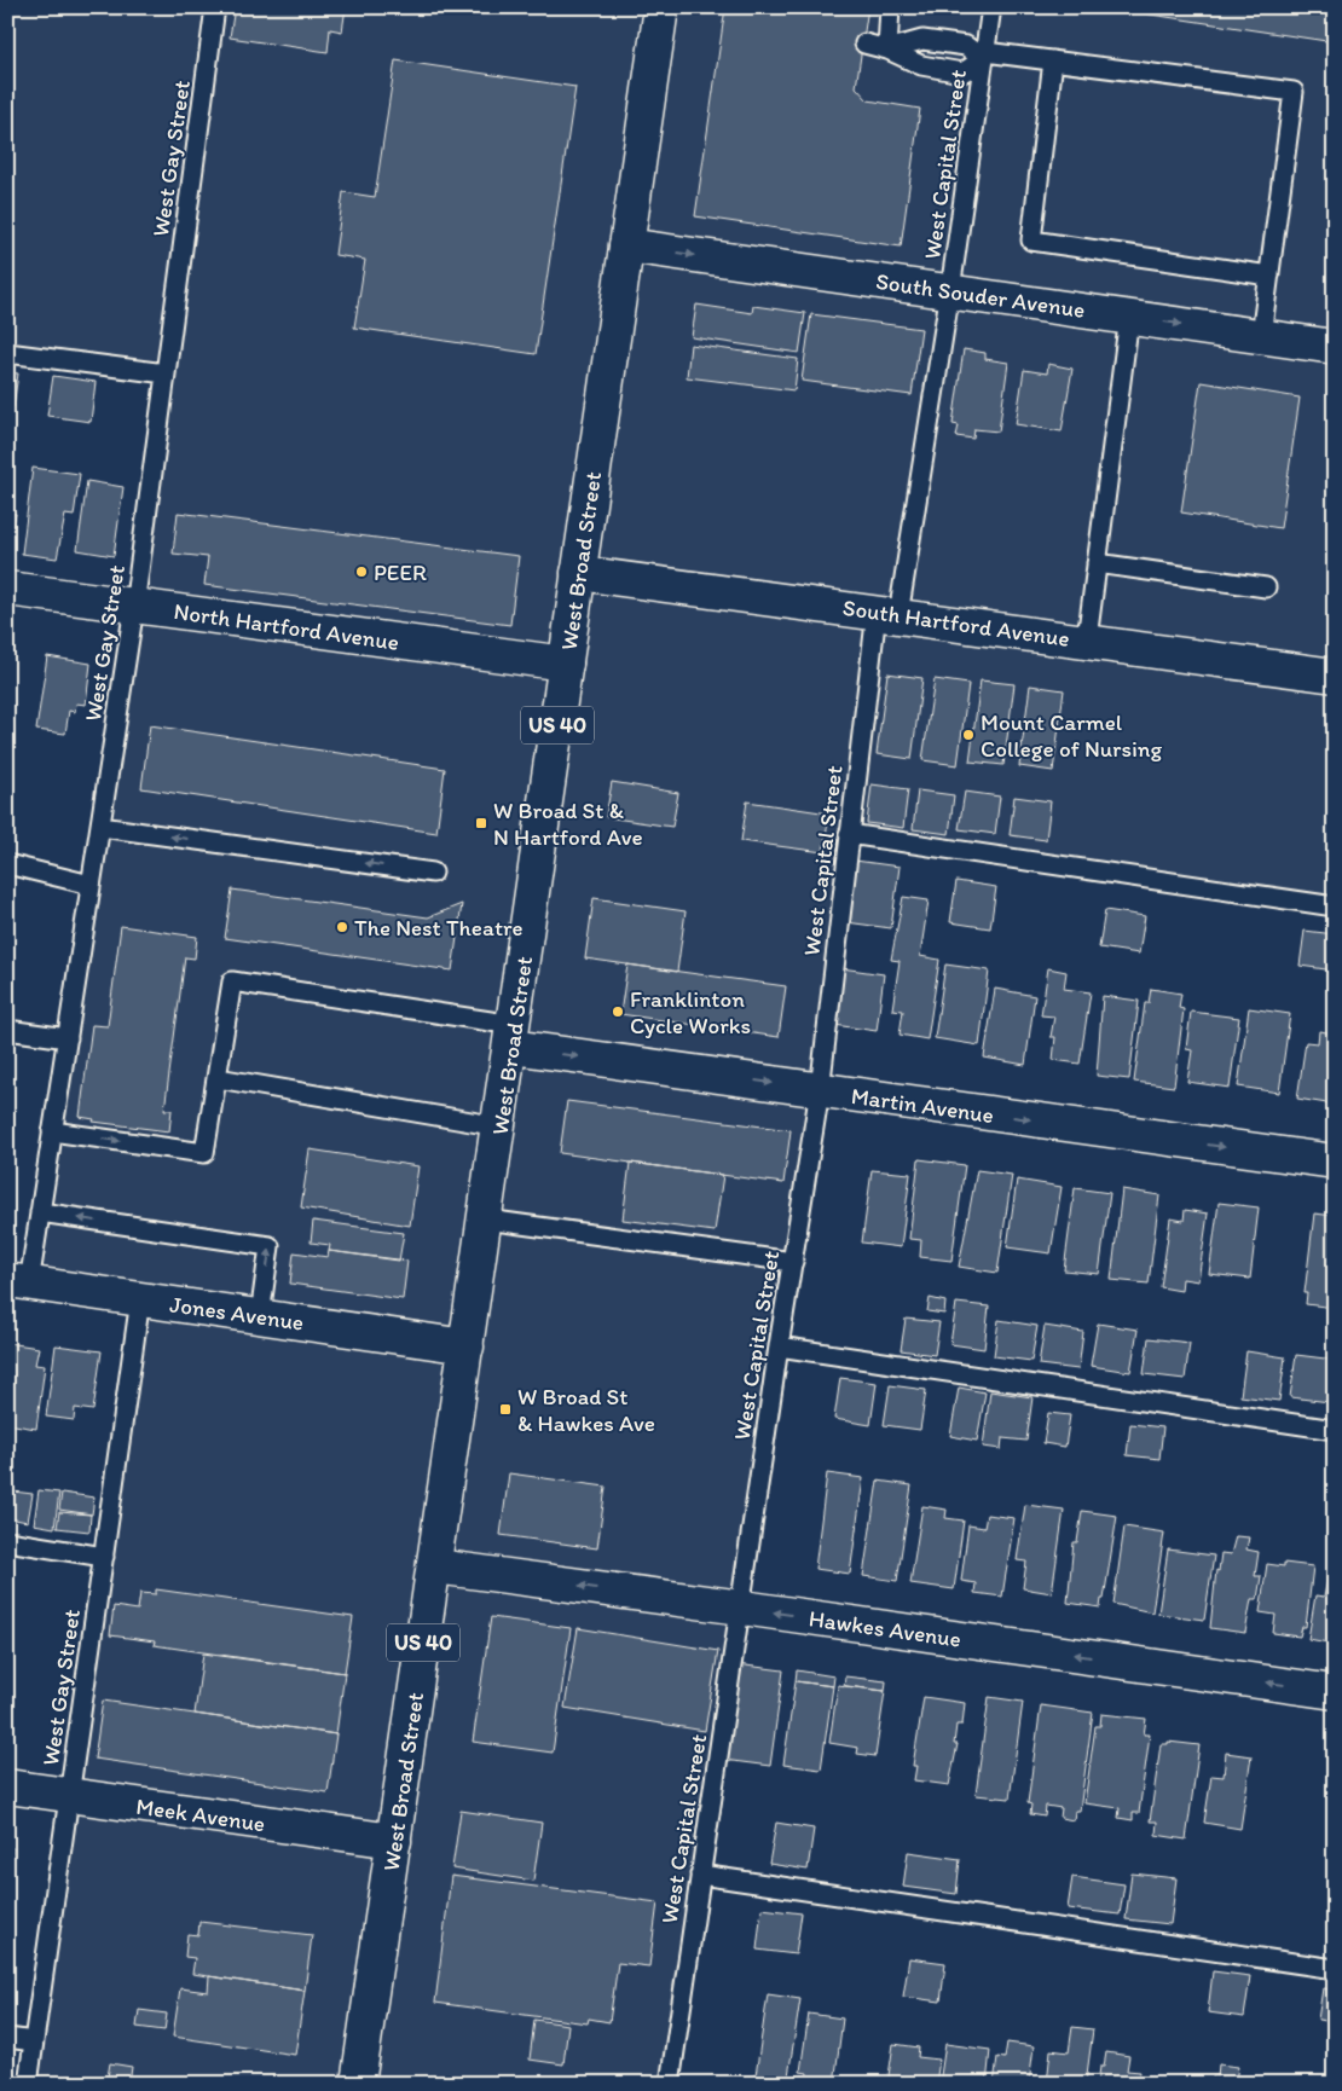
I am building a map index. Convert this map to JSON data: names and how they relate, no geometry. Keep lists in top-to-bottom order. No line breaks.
{"streets":{"street":["South Souder Avenue","West Broad Street","South Hartford Avenue","North Hartford Avenue","US 40","Martin Avenue","Jones Avenue","Hawkes Avenue","Meek Avenue"],"lane":["West Gay Street","West Capital Street"]},"crossings":[["West Gay Street","North Hartford Avenue"],["West Gay Street","Jones Avenue"],["West Gay Street","Meek Avenue"],["West Capital Street","South Souder Avenue"],["West Capital Street","South Hartford Avenue"],["West Capital Street","Martin Avenue"],["West Capital Street","Hawkes Avenue"],["South Souder Avenue","West Broad Street"],["West Broad Street","South Hartford Avenue"],["West Broad Street","North Hartford Avenue"],["West Broad Street","Martin Avenue"],["West Broad Street","Jones Avenue"],["West Broad Street","Hawkes Avenue"],["West Broad Street","Meek Avenue"]],"one_way":["South Souder Avenue","Martin Avenue","Hawkes Avenue"],"places":{"other":["PEER","Mount Carmel College of Nursing","The Nest Theatre","Franklinton Cycle Works"],"transit":["W Broad St & N Hartford Ave","W Broad St & Hawkes Ave"]}}
